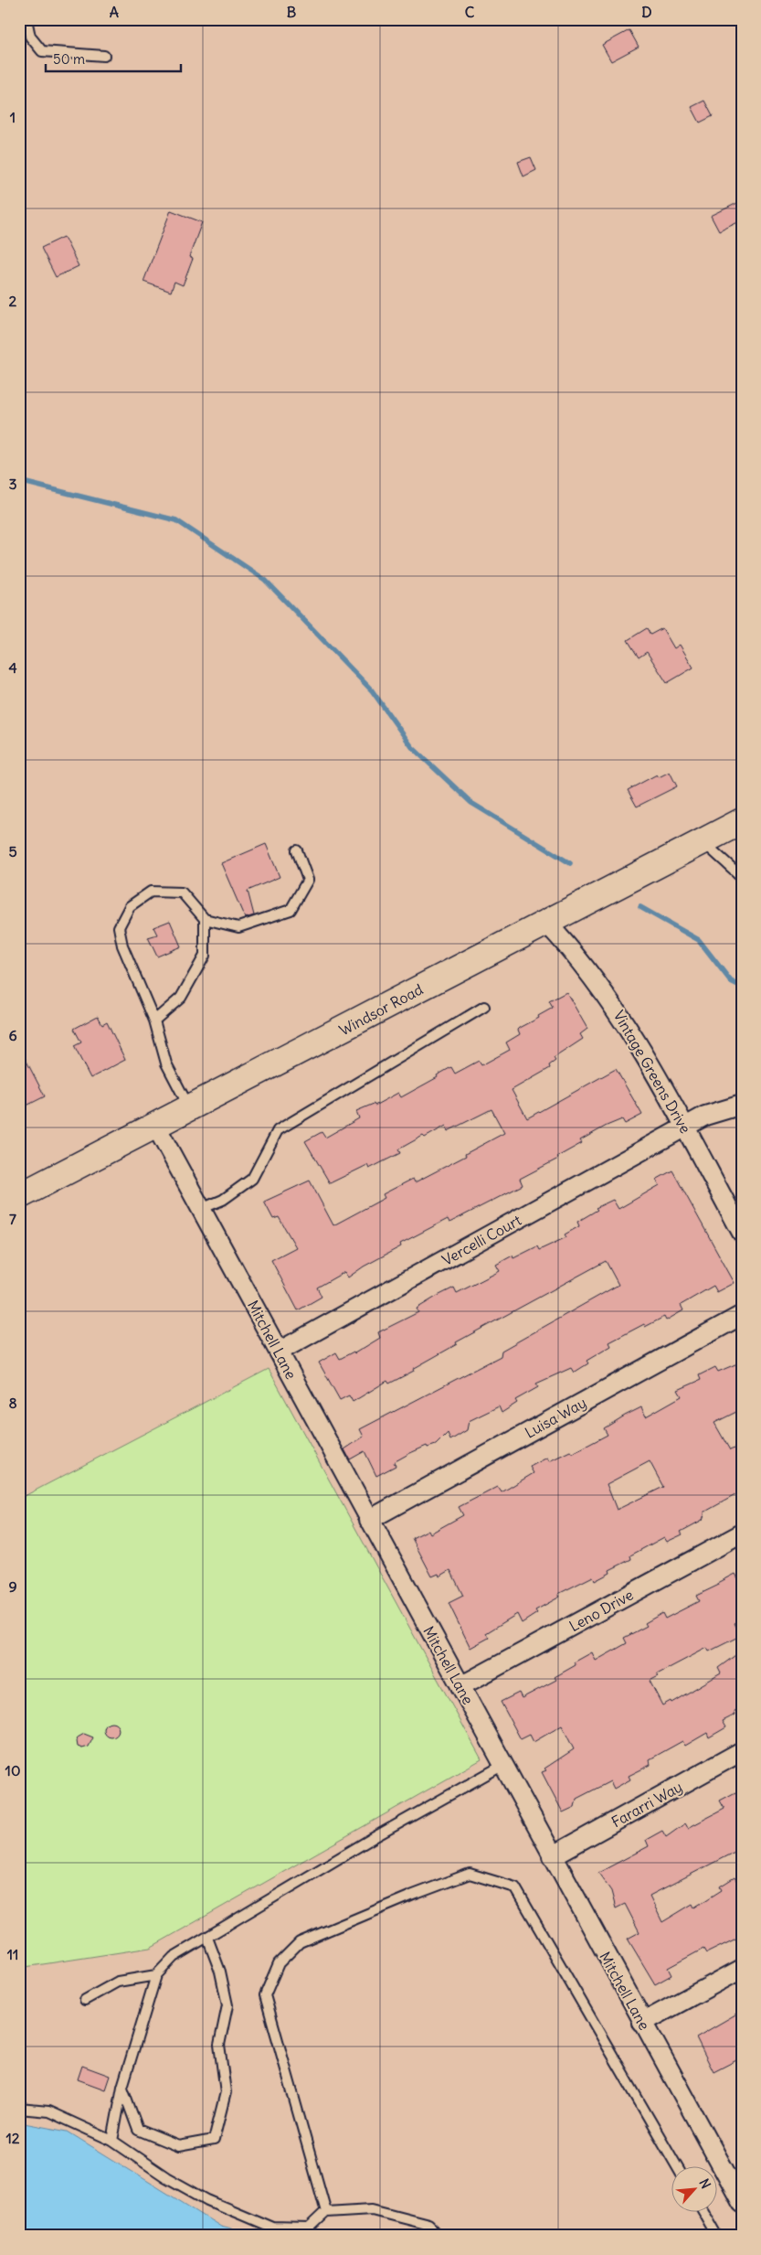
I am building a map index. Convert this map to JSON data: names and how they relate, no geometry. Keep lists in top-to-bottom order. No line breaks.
{"streets":{"main road":["Windsor Road"],"street":["Vintage Greens Drive","Vercelli Court","Mitchell Lane","Luisa Way","Leno Drive","Fararri Way"]},"crossings":[["Windsor Road","Vintage Greens Drive"],["Windsor Road","Mitchell Lane"],["Vintage Greens Drive","Vercelli Court"],["Vercelli Court","Mitchell Lane"],["Mitchell Lane","Luisa Way"],["Mitchell Lane","Leno Drive"],["Mitchell Lane","Fararri Way"]],"scale_bar":"50 m","north":"top right","grid":{"columns":["A","B","C","D"],"rows":["1","2","3","4","5","6","7","8","9","10","11","12"]}}
